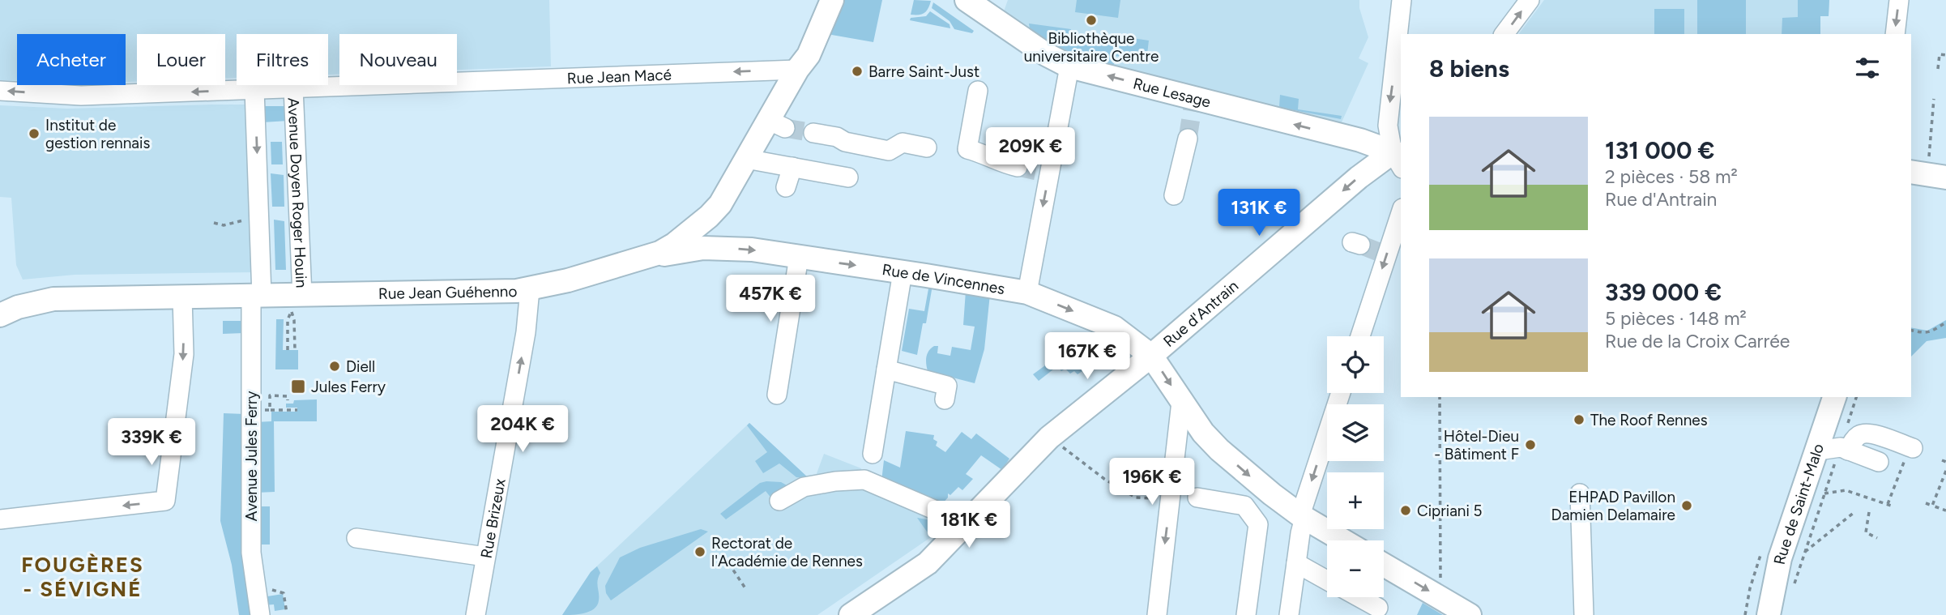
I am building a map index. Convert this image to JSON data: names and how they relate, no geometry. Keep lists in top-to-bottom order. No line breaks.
{"streets":{"main road":["Rue Lesage","Rue de Vincennes","Rue Jean Guéhenno","Rue d'Antrain","Rue de Saint-Malo"],"street":["Rue Jean Macé","Avenue Doyen Roger Houin","Avenue Jules Ferry","Rue Brizeux"]},"crossings":[["Rue Jean Macé","Avenue Doyen Roger Houin"],["Rue Jean Macé","Rue Jean Guéhenno"],["Rue Lesage","Rue d'Antrain"],["Avenue Doyen Roger Houin","Rue Jean Guéhenno"],["Rue de Vincennes","Rue Jean Guéhenno"],["Rue de Vincennes","Rue d'Antrain"],["Rue Jean Guéhenno","Avenue Jules Ferry"],["Rue Jean Guéhenno","Rue Brizeux"]],"one_way":["Rue Jean Macé","Rue Lesage","Rue de Vincennes","Rue d'Antrain","Rue Brizeux"],"districts":["FOUGÈRES - SÉVIGNÉ"],"places":{"other":["Bibliothèque universitaire Centre","Barre Saint-Just","Institut de gestion rennais","Diell","The Roof Rennes","Hôtel-Dieu - Bâtiment F","EHPAD Pavillon Damien Delamaire","Cipriani 5","Rectorat de l'Académie de Rennes"],"transit":["Jules Ferry"]},"page":{"chip":["Acheter","Louer","Filtres","Nouveau"],"heading":"8 biens","list":[{"name":"131 000 €","note":"2 pièces · 58 m² · Rue d'Antrain"},{"name":"339 000 €","note":"5 pièces · 148 m² · Rue de la Croix Carrée"}],"price":["209K €","131K €","457K €","167K €","204K €","339K €","196K €","181K €"],"map_buttons":["+","−"]}}
